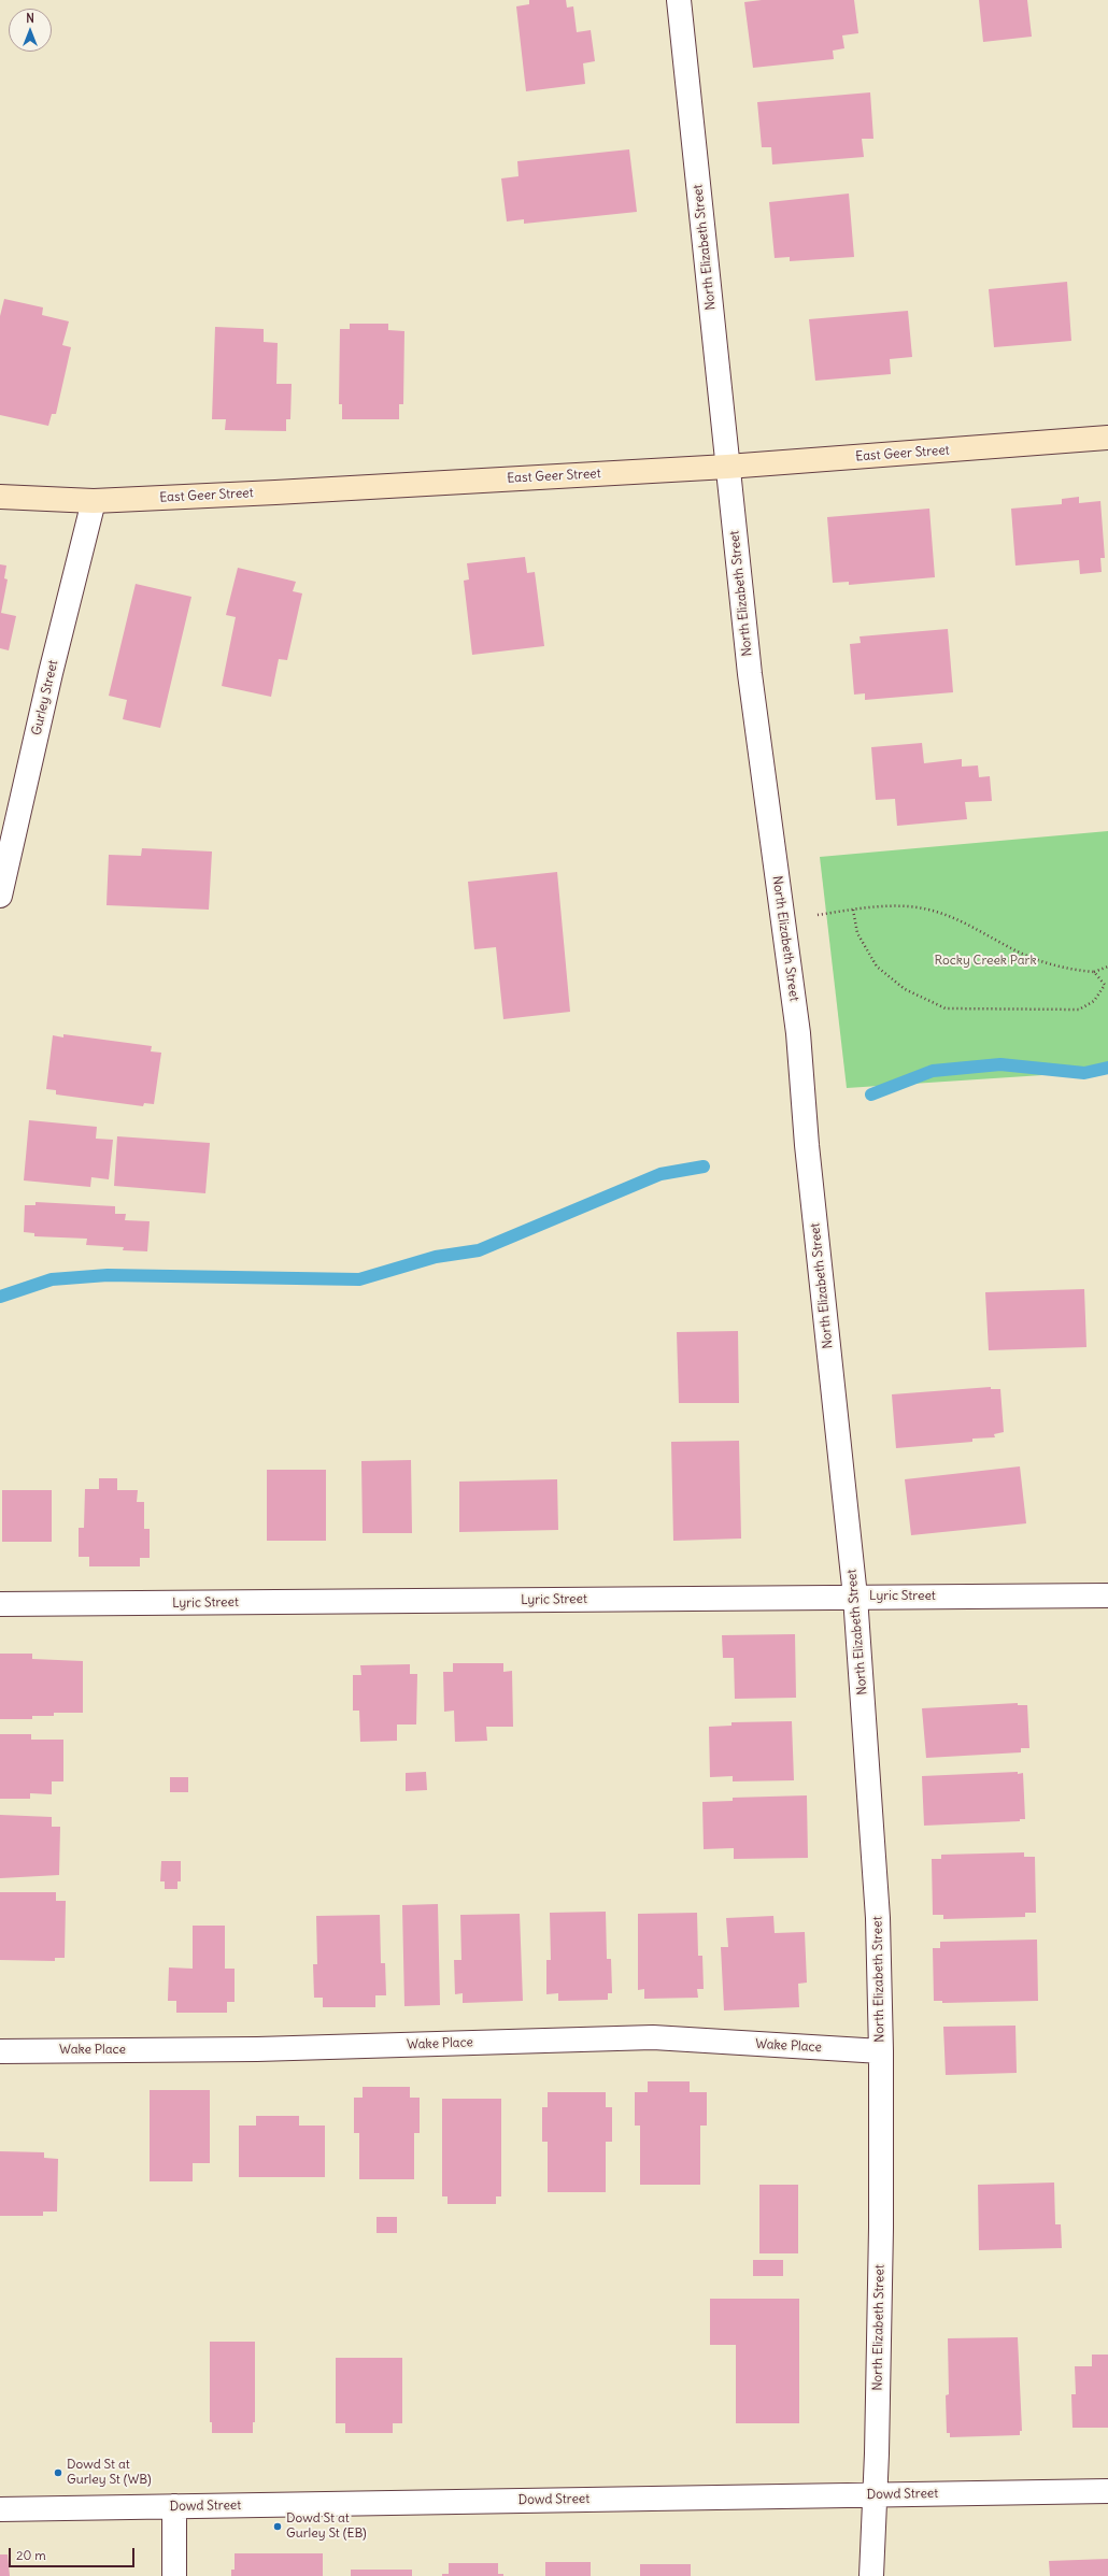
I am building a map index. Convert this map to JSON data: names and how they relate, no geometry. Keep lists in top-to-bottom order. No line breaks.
{"streets":{"street":["North Elizabeth Street","East Geer Street","Gurley Street","Lyric Street","Wake Place","Dowd Street"]},"crossings":[["North Elizabeth Street","East Geer Street"],["North Elizabeth Street","Lyric Street"],["North Elizabeth Street","Wake Place"],["North Elizabeth Street","Dowd Street"],["East Geer Street","Gurley Street"]],"parks":["Rocky Creek Park"],"places":["Dowd St at Gurley St (WB)","Dowd St at Gurley St (EB)"],"scale_bar":"20 m","north":"top"}
